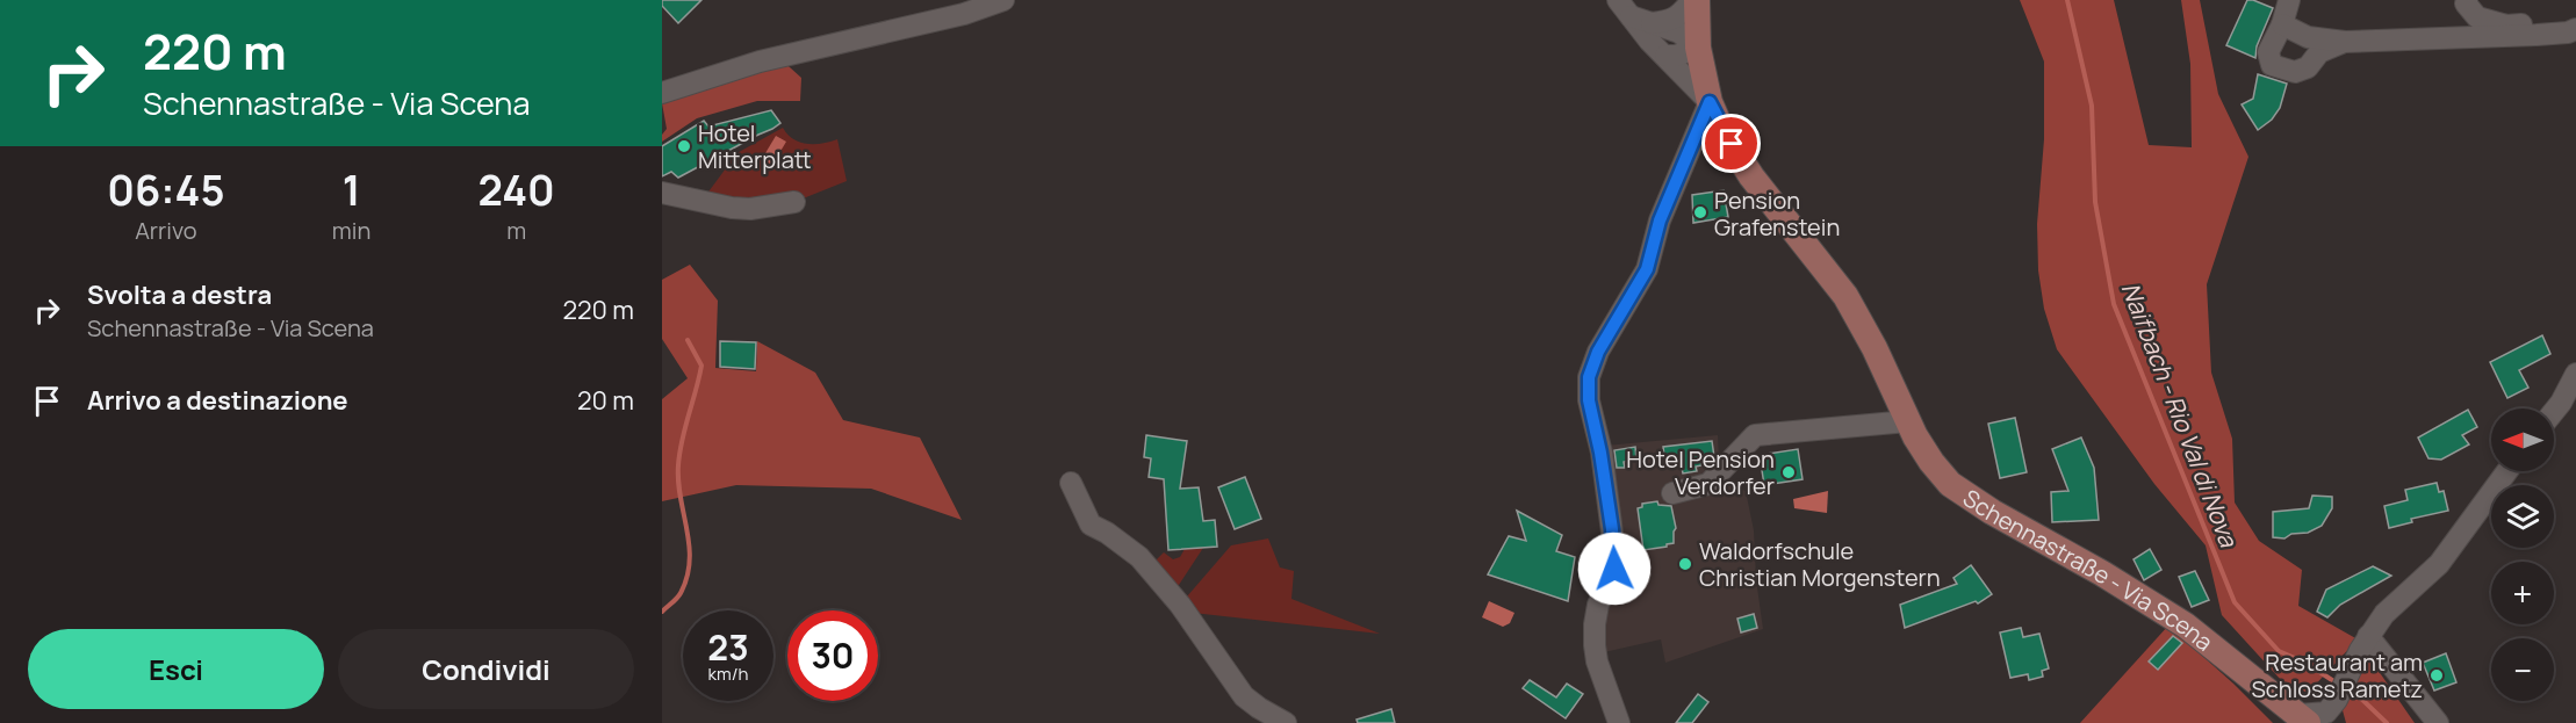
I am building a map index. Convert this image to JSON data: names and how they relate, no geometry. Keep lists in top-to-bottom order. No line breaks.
{"streets":{"main road":["Schennastraße - Via Scena"]},"water":["Naifbach - Rio Val di Nova"],"places":["Hotel Mitterplatt","Pension Grafenstein","Hotel Pension Verdorfer","Waldorfschule Christian Morgenstern","Restaurant am Schloss Rametz"],"north":"left","page":{"turn":["220 m","Schennastraße - Via Scena"],"eta":["06:45","Arrivo","1","min","240","m"],"list":[{"name":"Svolta a destra","note":"Schennastraße - Via Scena","value":"220 m"},{"name":"Arrivo a destinazione","value":"20 m"}],"map_buttons":["+","−"],"speed":"23 km/h","limit":"30","buttons":["Esci","Condividi"]}}
